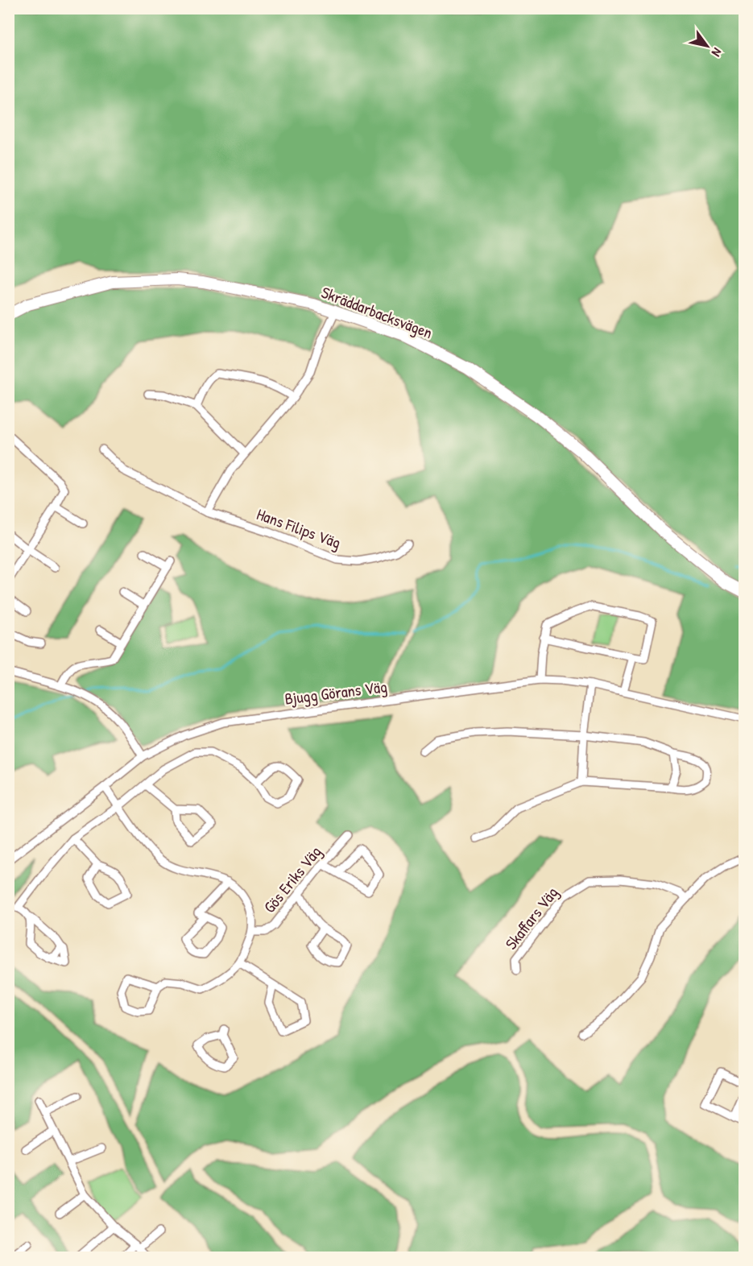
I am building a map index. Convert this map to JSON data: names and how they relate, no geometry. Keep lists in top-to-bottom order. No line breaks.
{"streets":{"street":["Skräddarbacksvägen","Hans Filips Väg","Bjugg Görans Väg","Gös Eriks Väg","Skaffars Väg"]},"north":"bottom right"}
